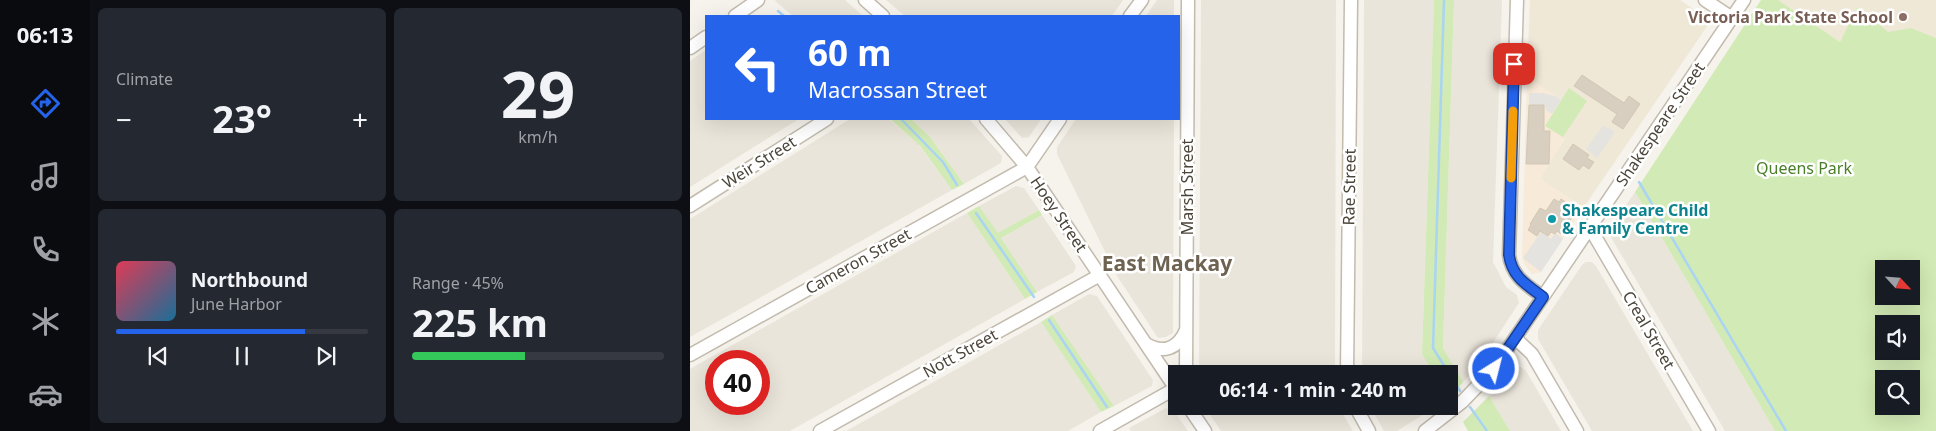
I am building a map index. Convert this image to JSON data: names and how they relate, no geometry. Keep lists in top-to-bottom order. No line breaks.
{"streets":{"street":["Shakespeare Street","Weir Street","Marsh Street","Rae Street","Hoey Street","Cameron Street","Creal Street","Nott Street"]},"crossings":[["Shakespeare Street","Creal Street"],["Hoey Street","Cameron Street"],["Hoey Street","Nott Street"]],"districts":["East Mackay"],"parks":["Queens Park"],"places":["Victoria Park State School","Shakespeare Child & Family Centre"],"north":"bottom right","page":{"tabs":"06:13","tile":["Climate",["29","km/h"],["Range · 45%","225 km"]],"turn":["60 m","Macrossan Street"],"heat":["−","23°","+"],"song":["Northbound","June Harbor"],"limit":"40","trip":"06:14 · 1 min · 240 m"}}
